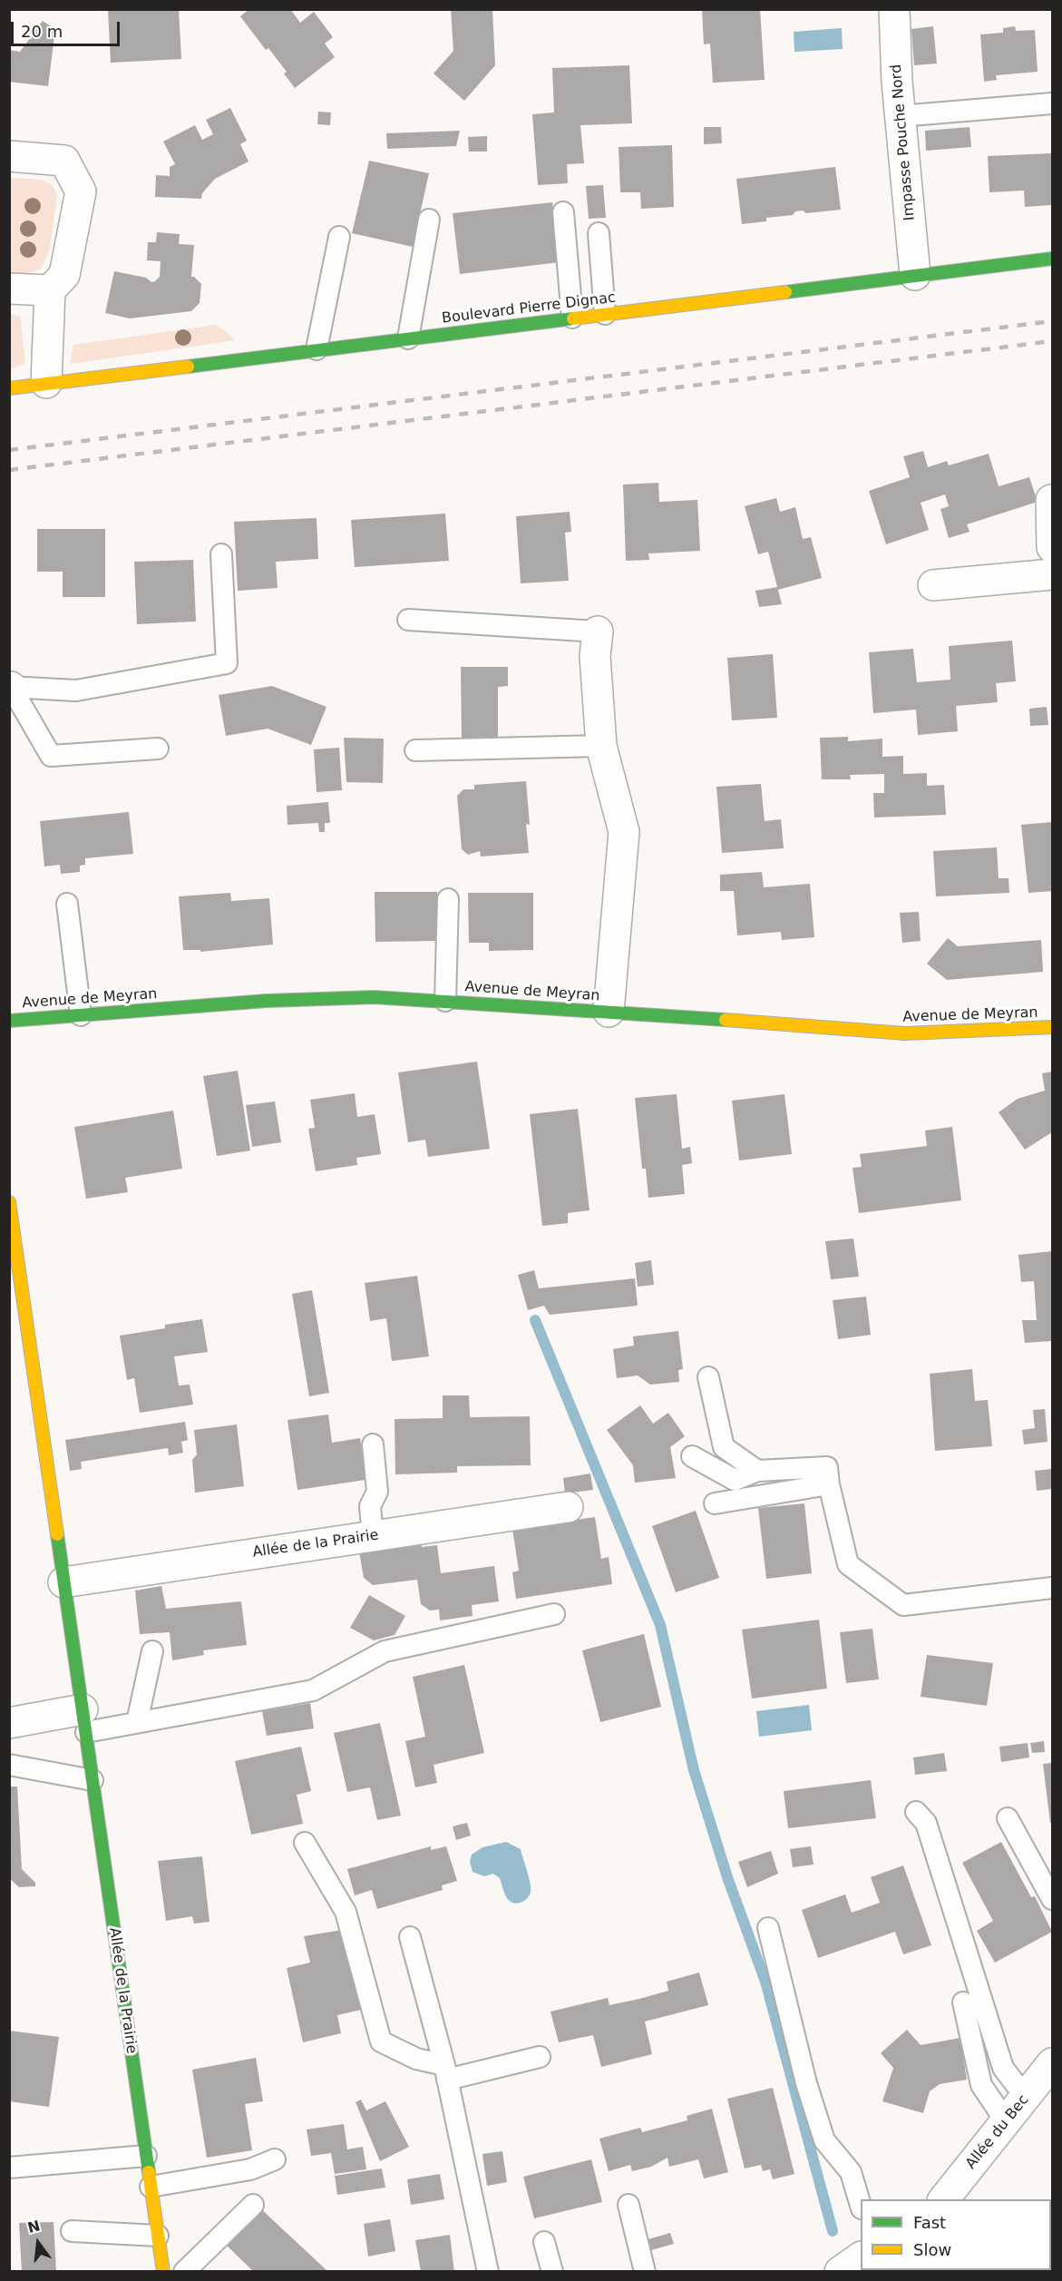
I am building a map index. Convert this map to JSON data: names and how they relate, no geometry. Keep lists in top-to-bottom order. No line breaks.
{"streets":{"street":["Impasse Pouche Nord","Boulevard Pierre Dignac","Avenue de Meyran","Allée de la Prairie","Allée du Bec"]},"crossings":[["Impasse Pouche Nord","Boulevard Pierre Dignac"]],"legend":["Fast","Slow"],"scale_bar":"20 m","north":"top"}
